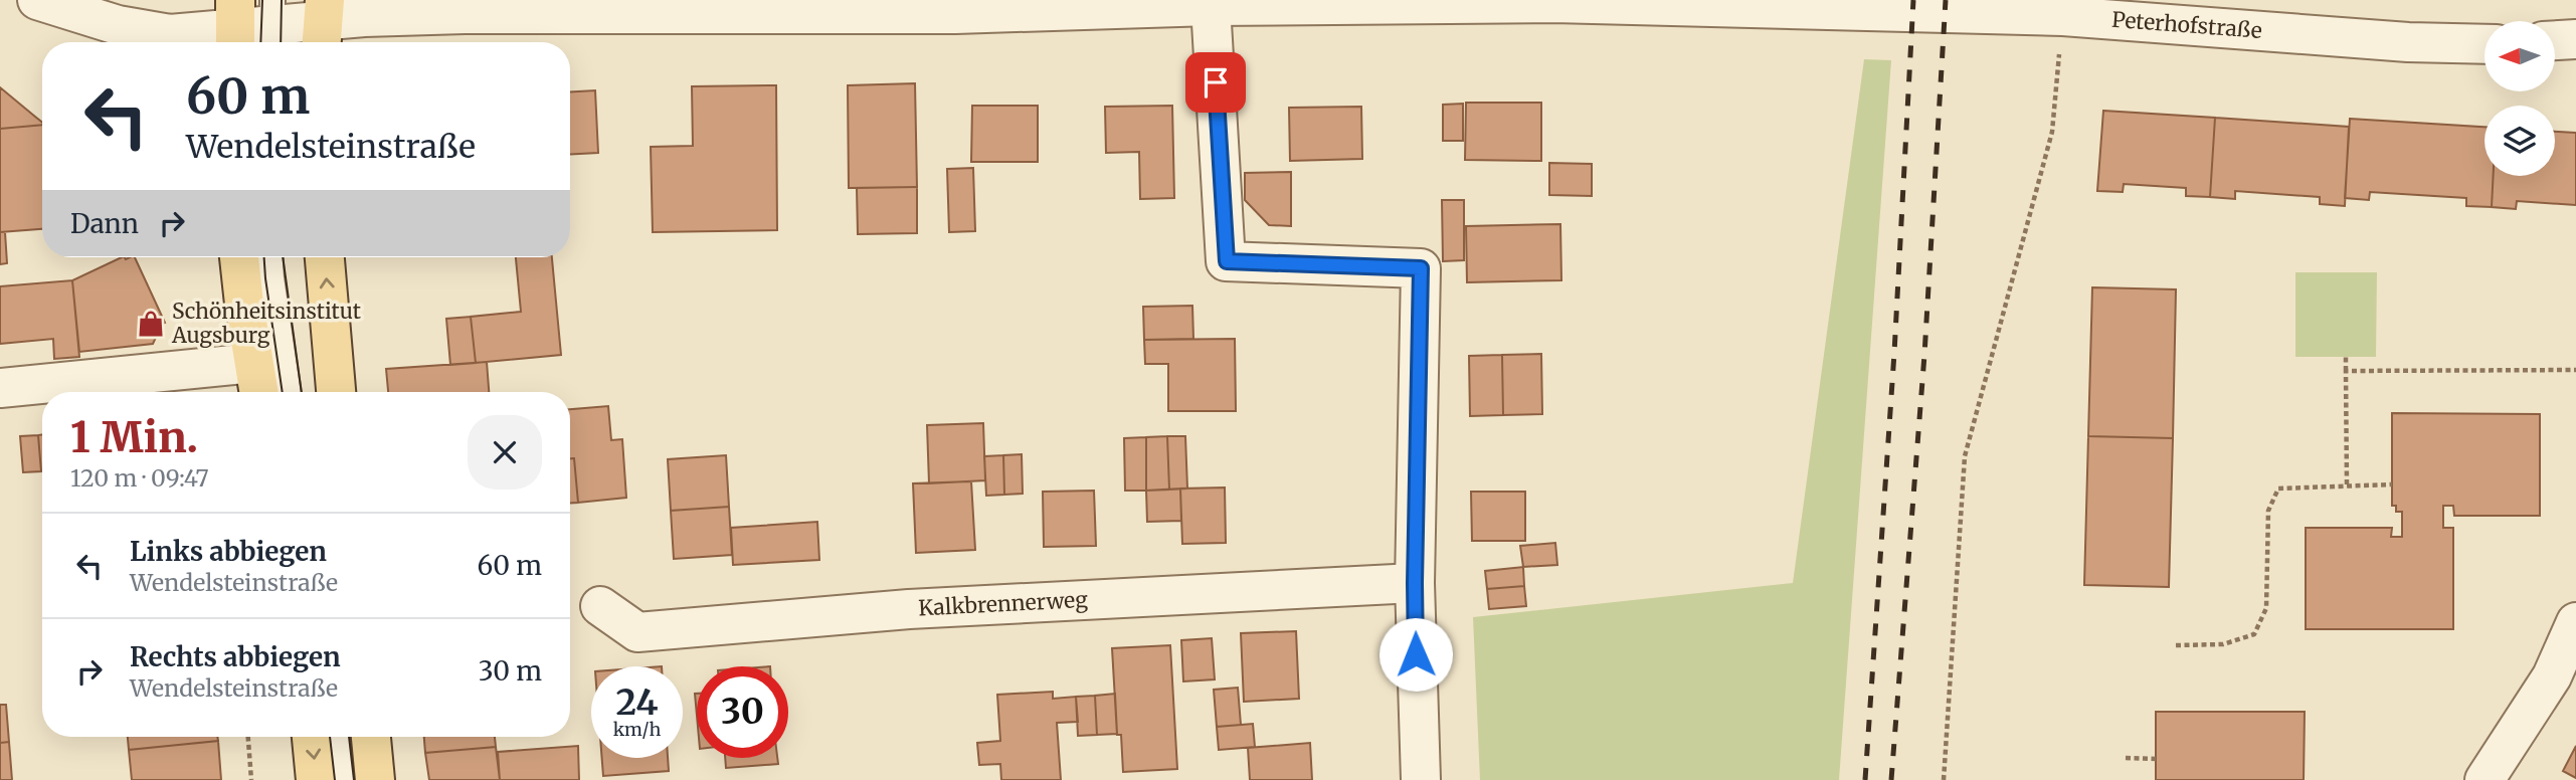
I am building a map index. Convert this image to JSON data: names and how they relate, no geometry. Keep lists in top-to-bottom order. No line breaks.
{"streets":{"street":["Peterhofstraße","Kalkbrennerweg"]},"places":{"shop":["Schönheitsinstitut Augsburg"]},"north":"left","page":{"turn":["60 m","Wendelsteinstraße"],"then":"Dann","heading":["1 Min.","120 m · 09:47"],"list":[{"name":"Links abbiegen","note":"Wendelsteinstraße","value":"60 m"},{"name":"Rechts abbiegen","note":"Wendelsteinstraße","value":"30 m"}],"speed":"24 km/h","limit":"30"}}
